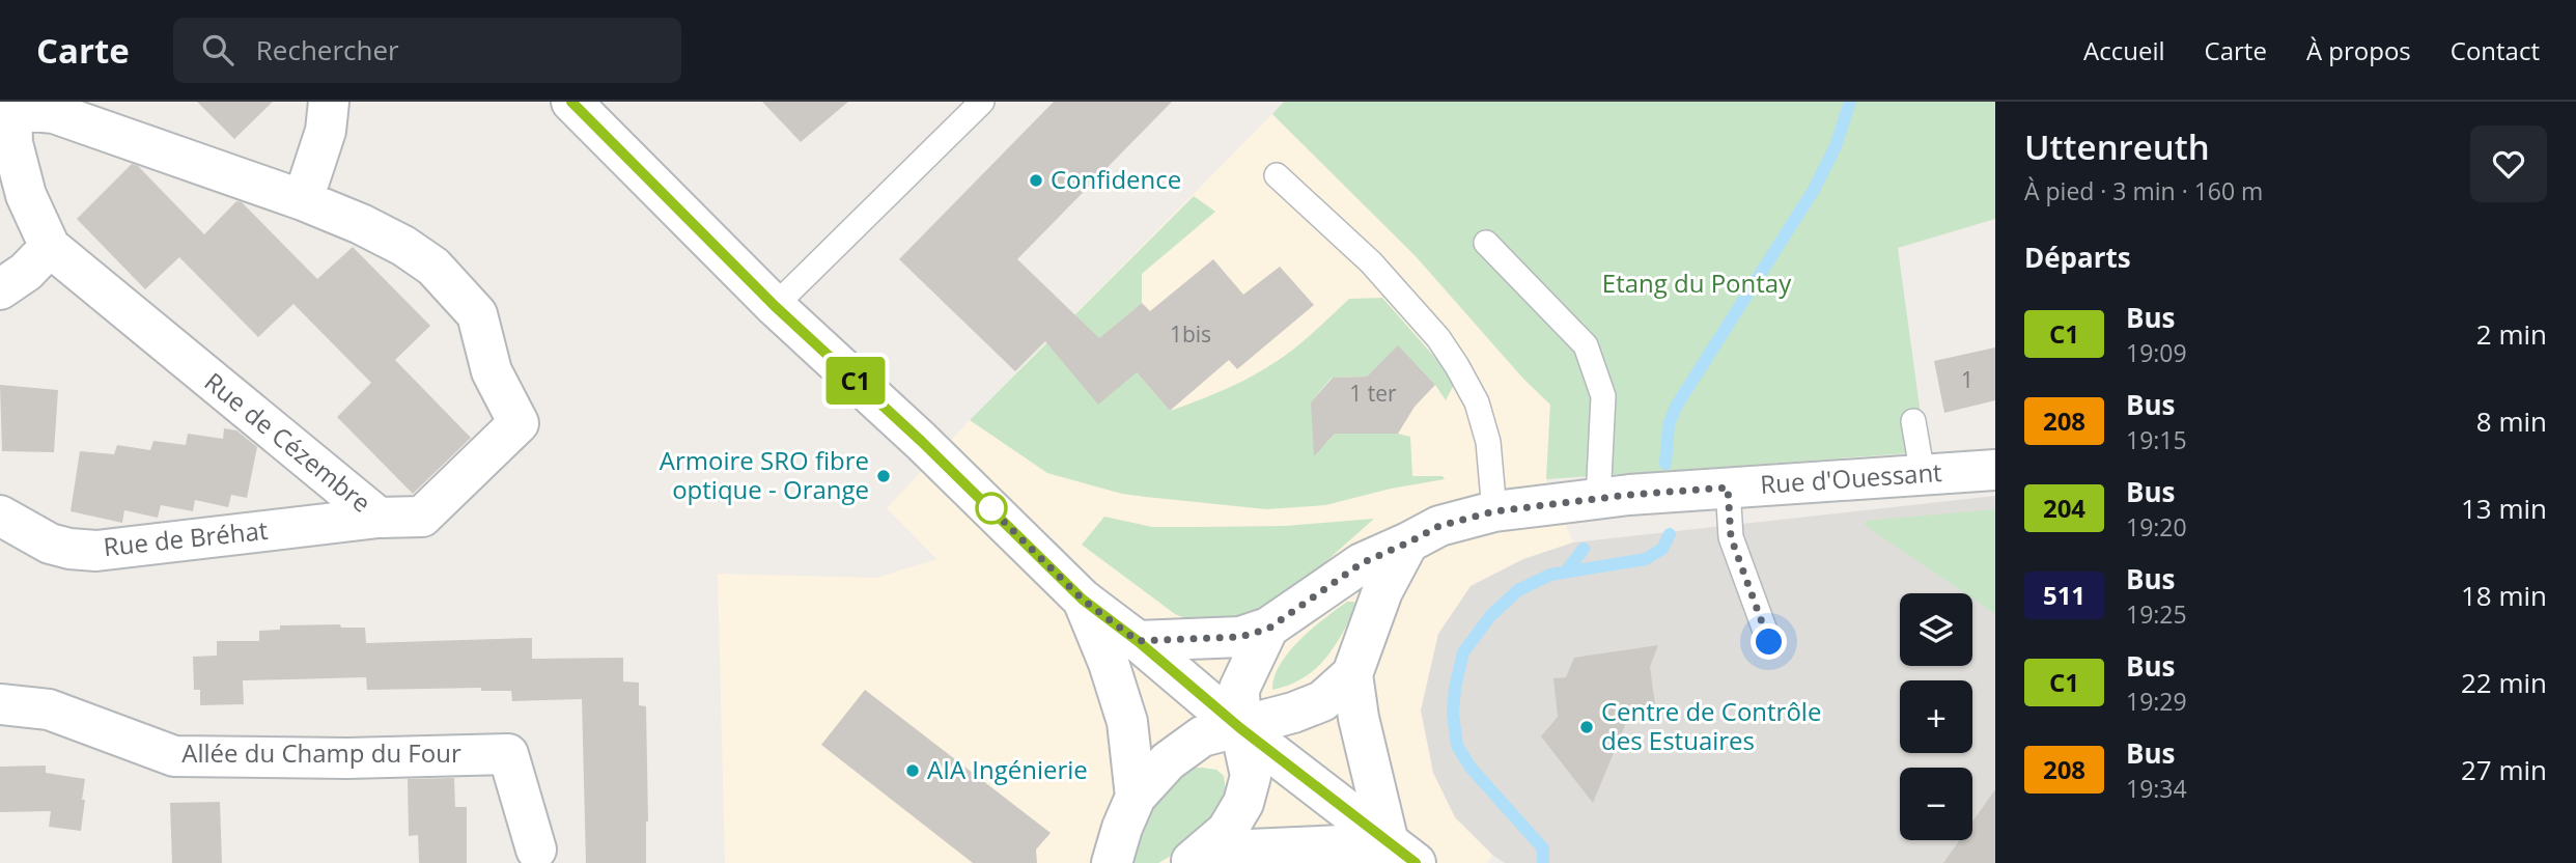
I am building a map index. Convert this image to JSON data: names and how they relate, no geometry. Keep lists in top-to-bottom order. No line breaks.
{"streets":{"street":["Rue de Cézembre","Rue d'Ouessant","Rue de Bréhat","Allée du Champ du Four"]},"crossings":[["Rue de Cézembre","Rue de Bréhat"]],"parks":["Etang du Pontay"],"places":["Confidence","Armoire SRO fibre optique - Orange","Centre de Contrôle des Estuaires","AIA Ingénierie"],"lines":["bus line C1"],"house_numbers":["1bis","1","1 ter"],"page":{"header":"Carte","search":"Rechercher","nav":["Accueil","Carte","À propos","Contact"],"on_map":"C1","heading":[["Uttenreuth","À pied · 3 min · 160 m"],"Départs"],"list":[{"mark":"C1","name":"Bus","note":"19:09","value":"2 min"},{"mark":"208","name":"Bus","note":"19:15","value":"8 min"},{"mark":"204","name":"Bus","note":"19:20","value":"13 min"},{"mark":"511","name":"Bus","note":"19:25","value":"18 min"},{"mark":"C1","name":"Bus","note":"19:29","value":"22 min"},{"mark":"208","name":"Bus","note":"19:34","value":"27 min"}],"map_buttons":["+","−"]}}
